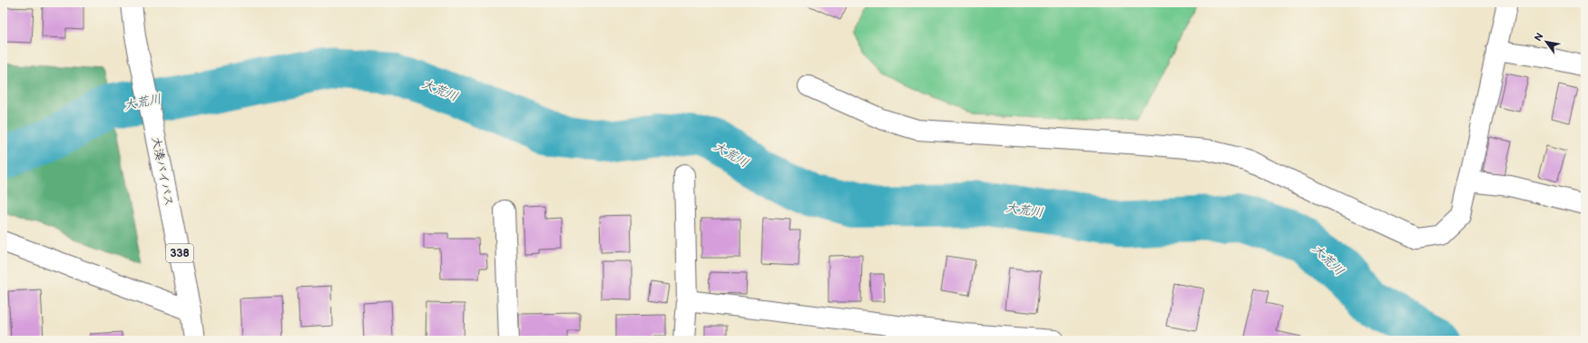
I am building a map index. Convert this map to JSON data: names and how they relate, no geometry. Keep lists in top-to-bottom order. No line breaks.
{"streets":{"main road":["大湊バイパス","338"]},"water":["大荒川"],"north":"top left"}
